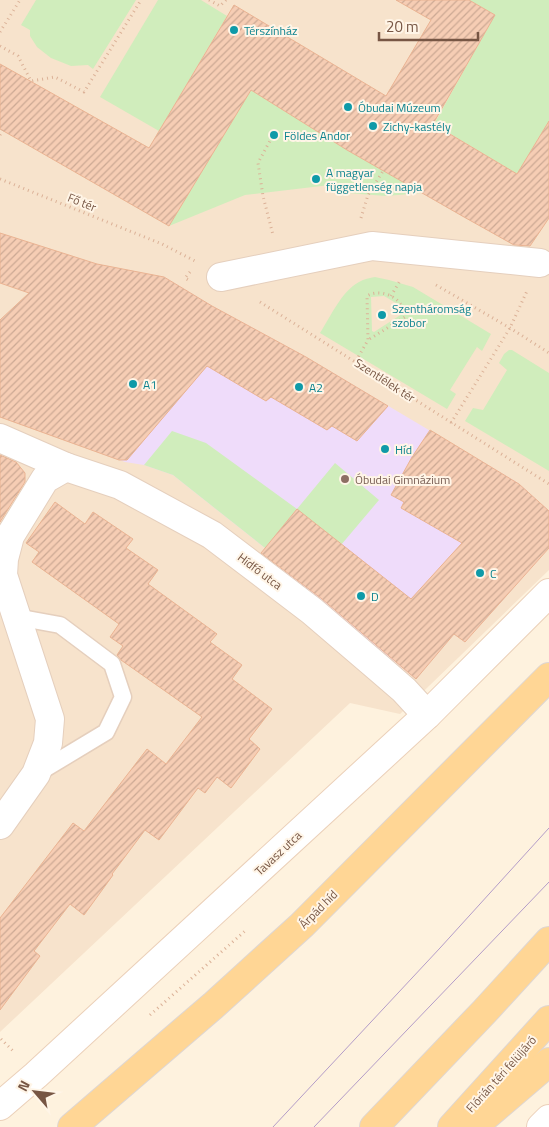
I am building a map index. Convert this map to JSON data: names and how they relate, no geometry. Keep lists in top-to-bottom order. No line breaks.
{"streets":{"main road":["Árpád híd","Flórián téri felüljáró"],"street":["Hídfő utca","Tavasz utca"],"path":["Fő tér","Szentlélek tér"]},"crossings":[["Fő tér","Szentlélek tér"],["Hídfő utca","Tavasz utca"]],"places":["Térszínház","Óbudai Múzeum","Zichy-kastély","Földes Andor","A magyar függetlenség napja","Szentháromság szobor","A1","A2","Híd","Óbudai Gimnázium","C","D"],"scale_bar":"20 m","north":"top left"}
